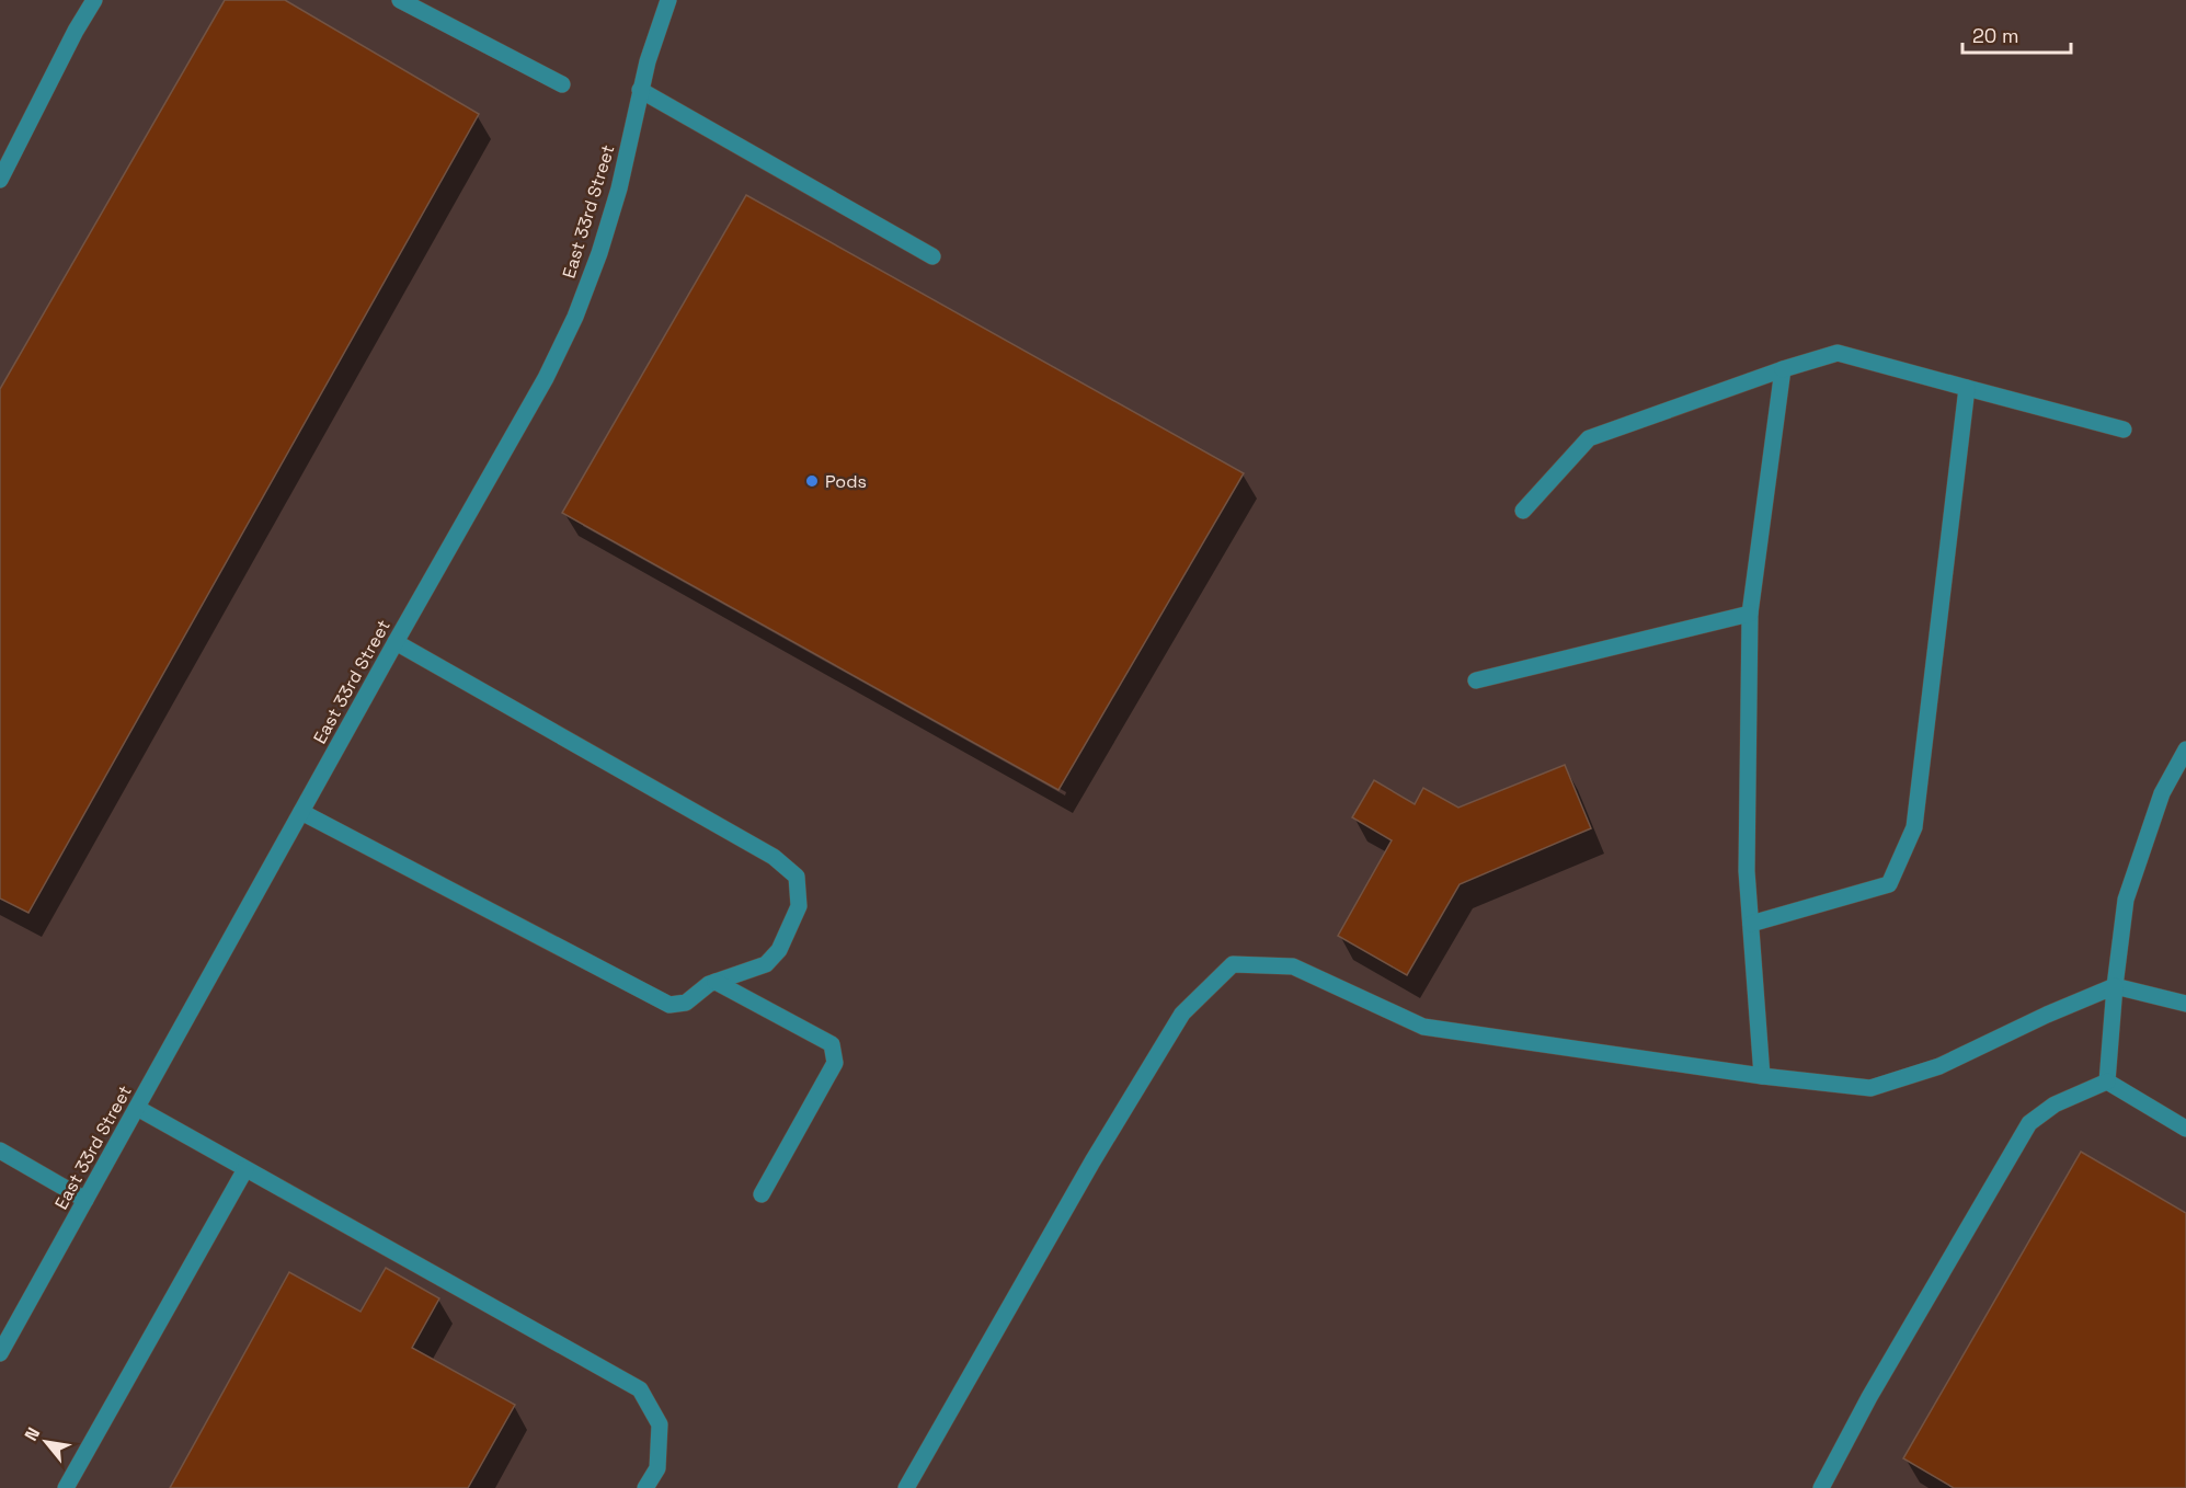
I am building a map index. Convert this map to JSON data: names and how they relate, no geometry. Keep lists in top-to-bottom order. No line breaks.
{"streets":{"street":["East 33rd Street"]},"places":["Pods"],"scale_bar":"20 m","north":"top left"}
